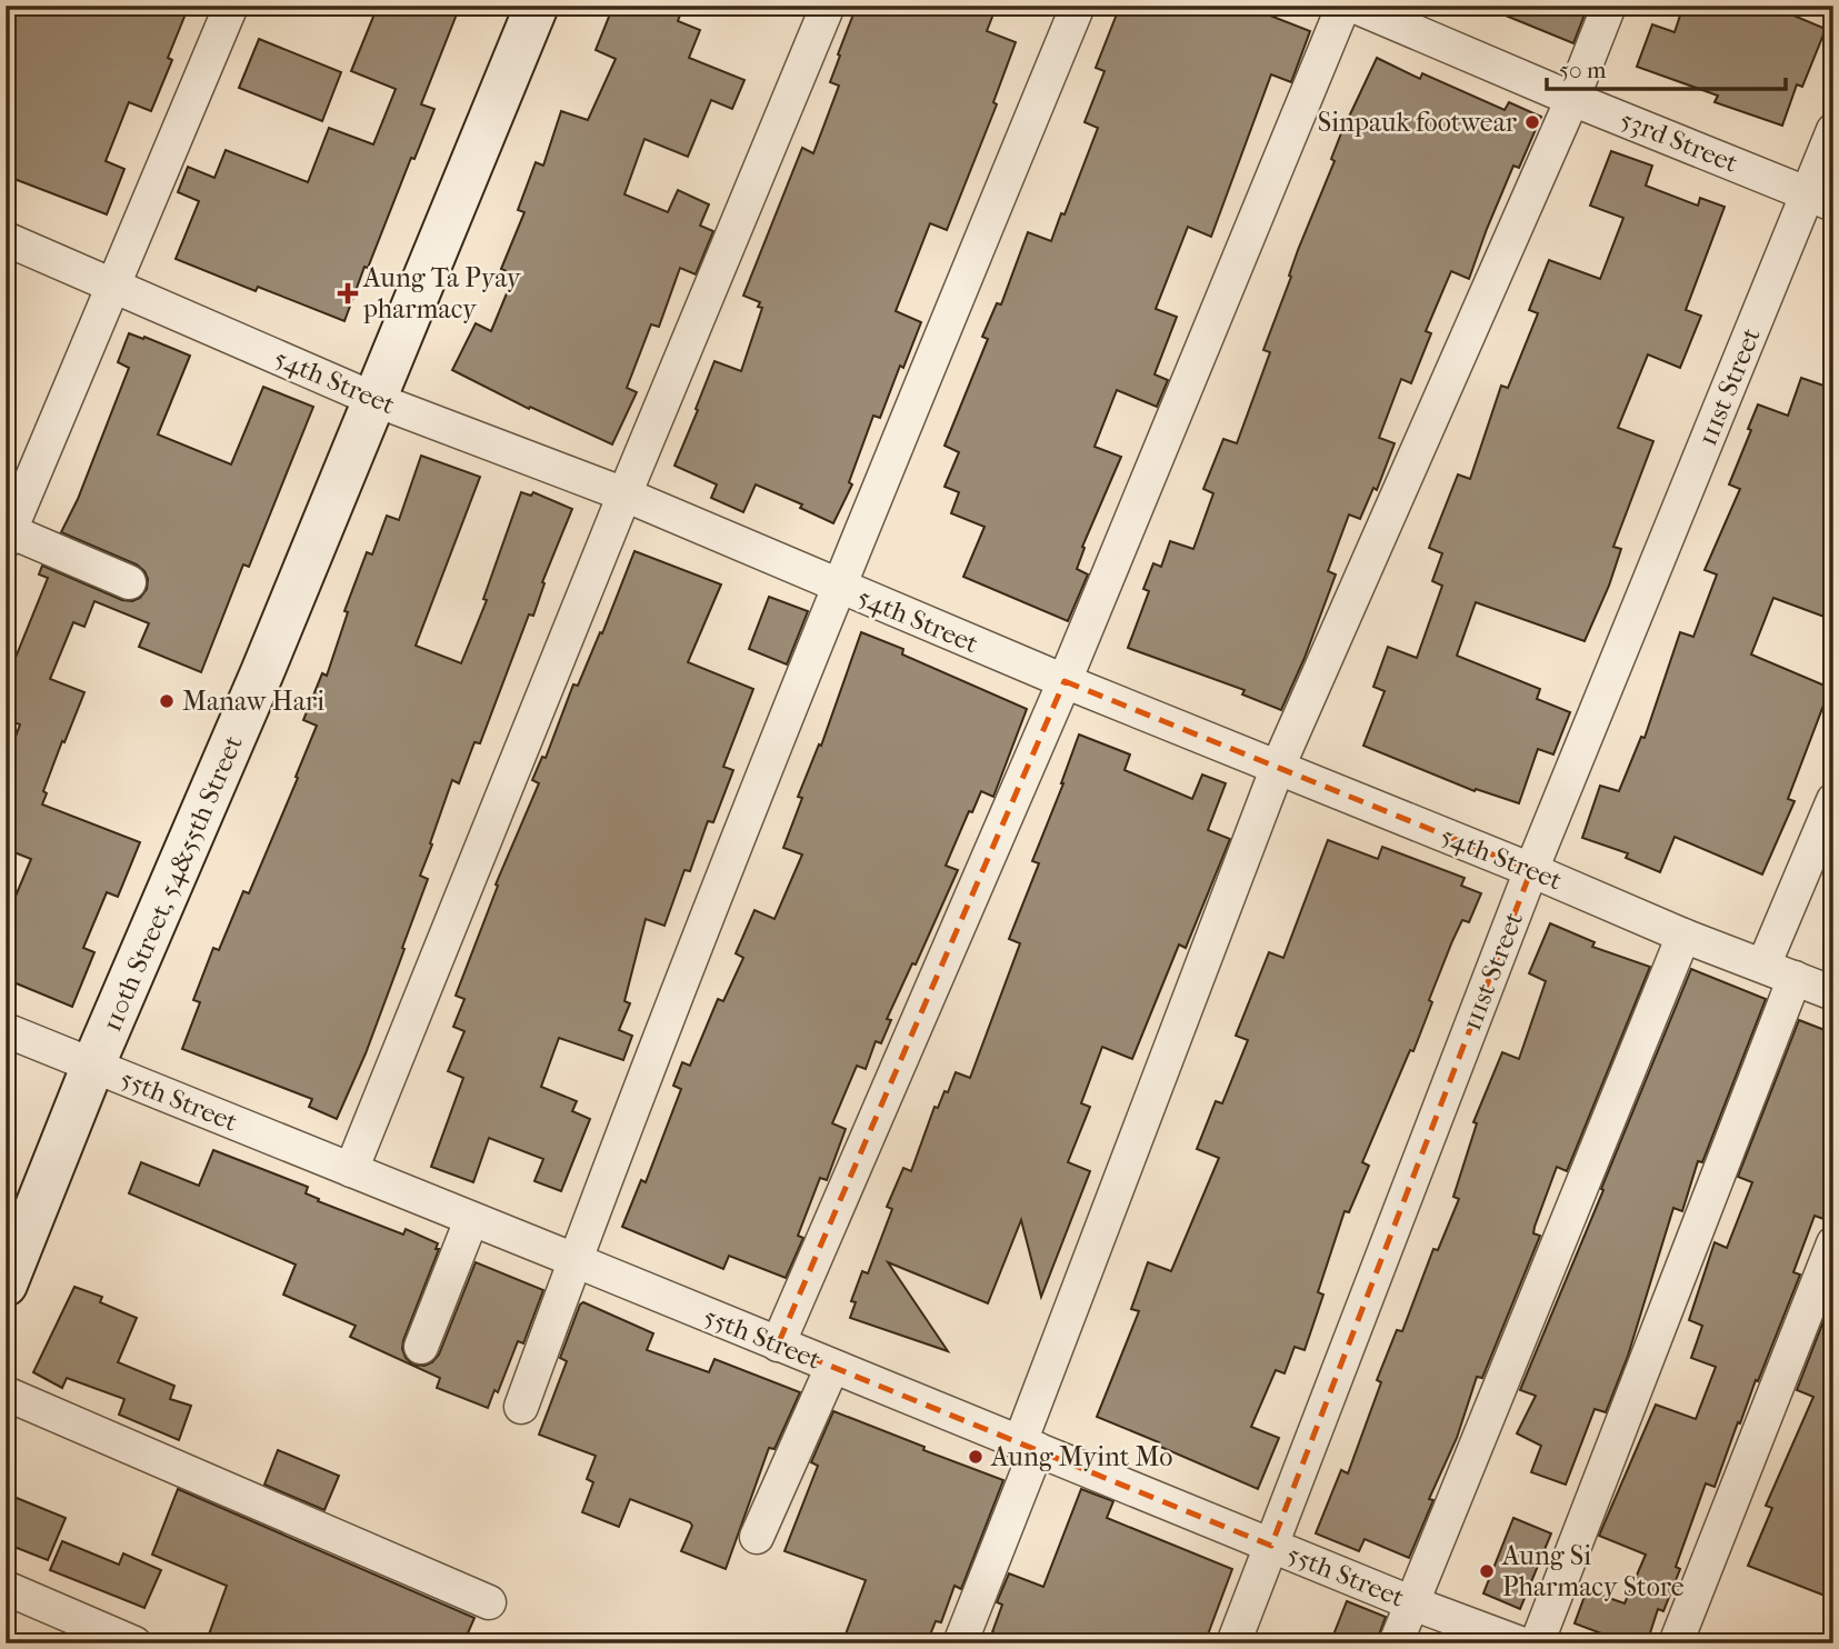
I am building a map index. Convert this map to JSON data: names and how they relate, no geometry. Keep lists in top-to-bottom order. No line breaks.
{"streets":{"main road":["110th Street, 54&55th Street"],"street":["53rd Street","54th Street","111st Street","55th Street"]},"crossings":[["53rd Street","111st Street"],["54th Street","111st Street"],["54th Street","110th Street, 54&55th Street"],["111st Street","55th Street"],["110th Street, 54&55th Street","55th Street"]],"places":{"other":["Sinpauk footwear","Manaw Hari","Aung Myint Mo","Aung Si Pharmacy Store"],"health":["Aung Ta Pyay pharmacy"]},"scale_bar":"50 m"}
